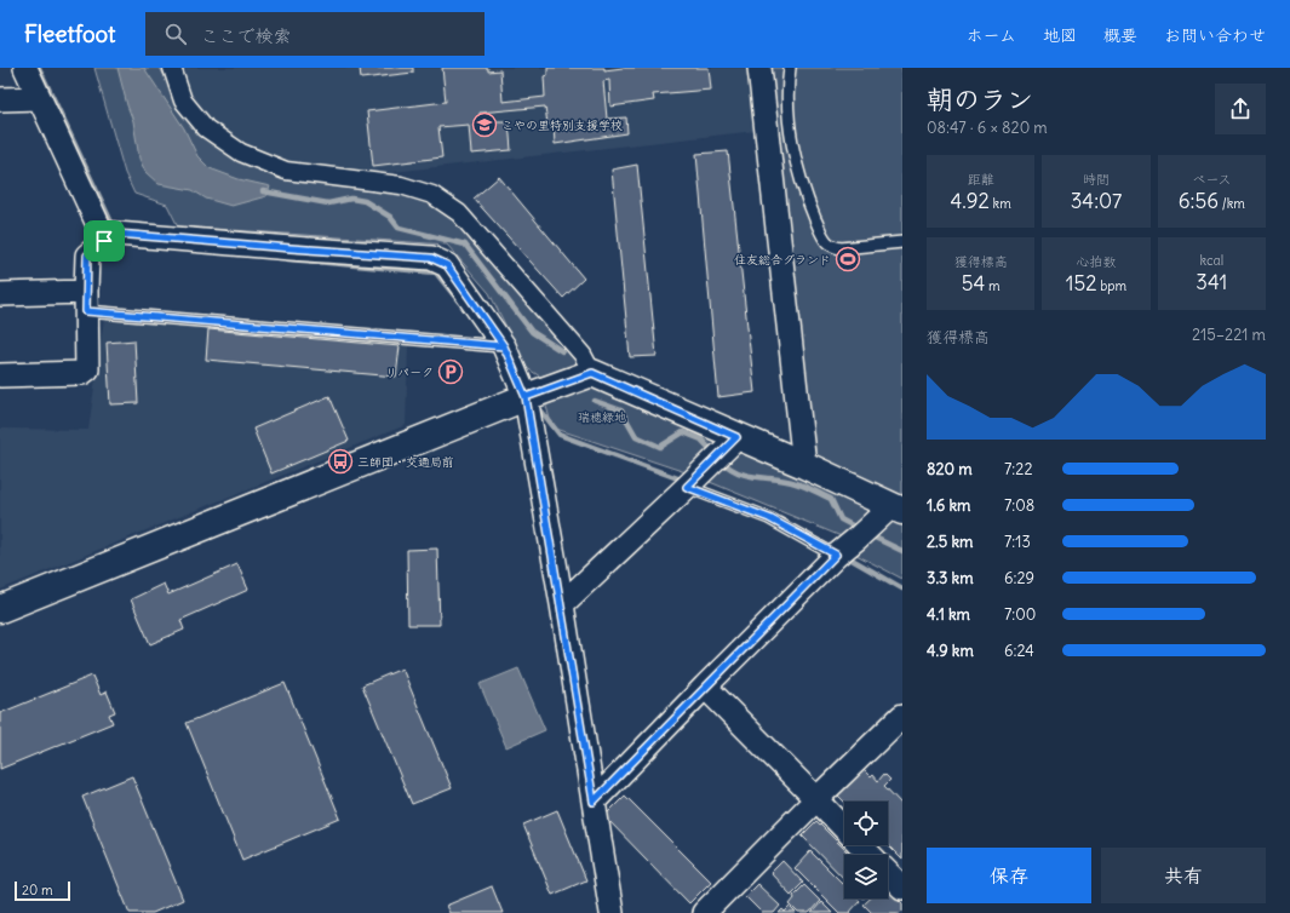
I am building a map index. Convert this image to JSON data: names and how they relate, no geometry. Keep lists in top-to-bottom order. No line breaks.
{"parks":["瑞穂緑地"],"places":{"school or university":["こやの里特別支援学校"],"sports":["住友総合グランド"],"parking":["リパーク"],"bus stop":["三師団・交通局前"]},"scale_bar":"20 m","page":{"header":"Fleetfoot","search":"ここで検索","nav":["ホーム","地図","概要","お問い合わせ"],"heading":["朝のラン","08:47 · 6 × 820 m"],"stats":[["距離","4.92 km"],["時間","34:07"],["ペース","6:56 /km"],["獲得標高","54 m"],["心拍数","152 bpm"],["kcal","341"]],"chart":["獲得標高","215–221 m"],"list":[{"name":"820 m","note":"7:22"},{"name":"1.6 km","note":"7:08"},{"name":"2.5 km","note":"7:13"},{"name":"3.3 km","note":"6:29"},{"name":"4.1 km","note":"7:00"},{"name":"4.9 km","note":"6:24"}],"buttons":["保存","共有"],"scale":"20 m"}}
